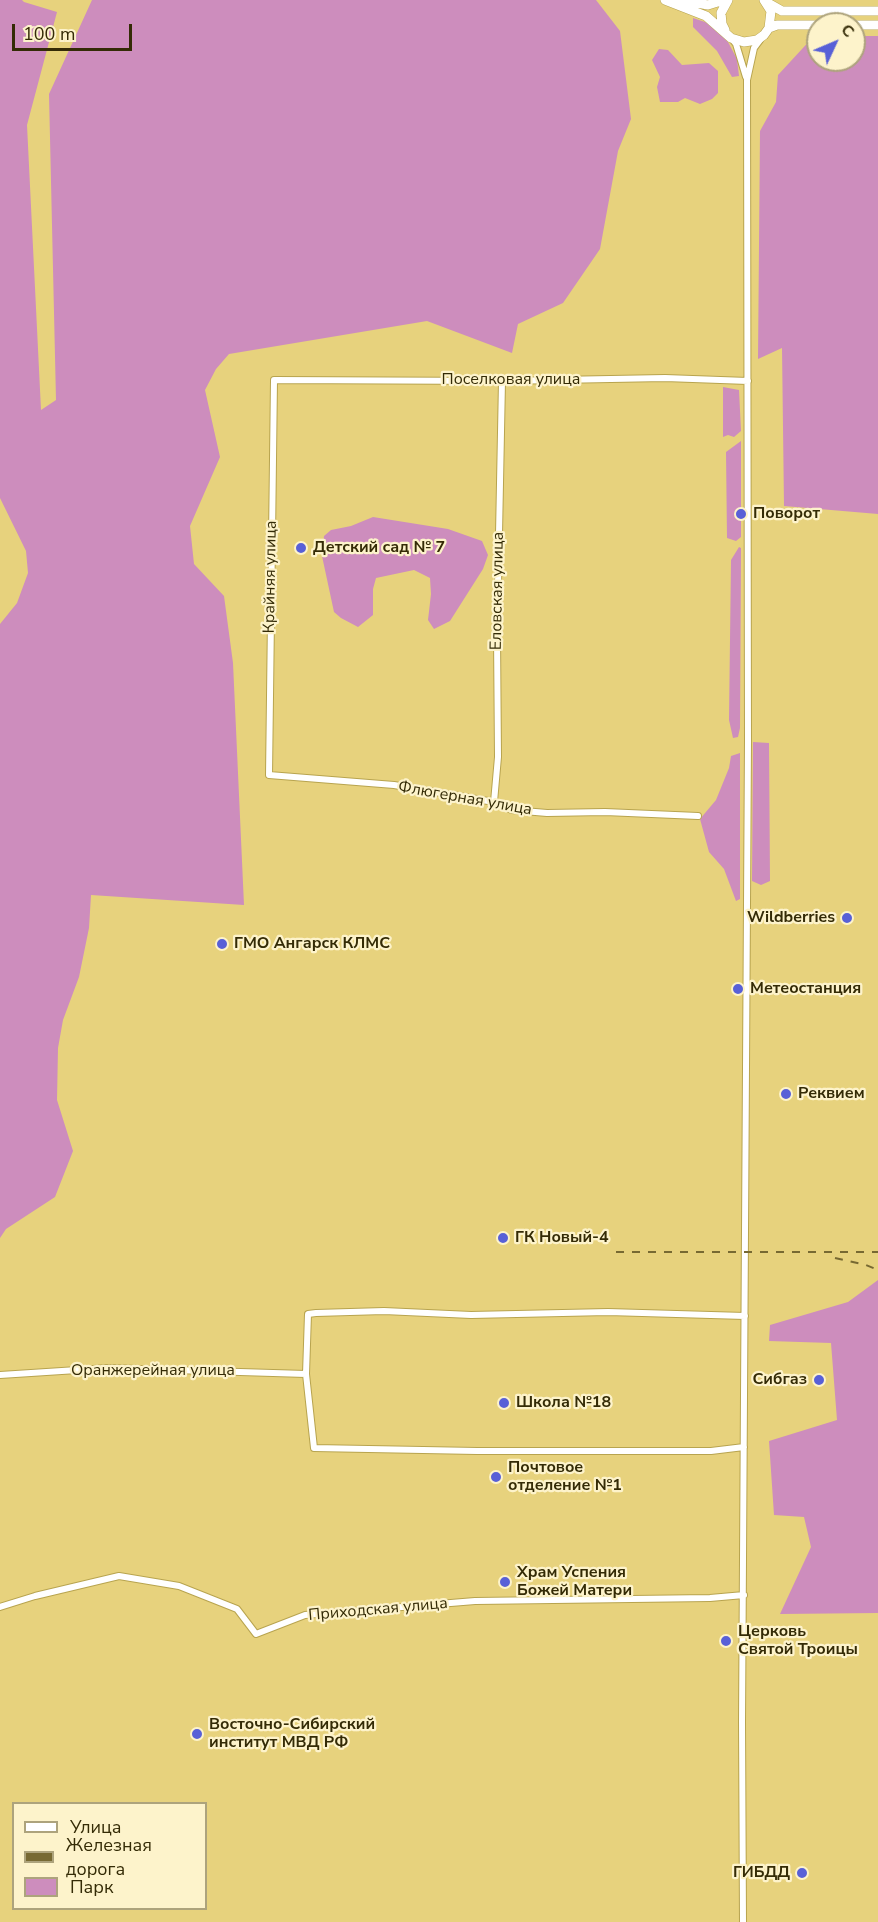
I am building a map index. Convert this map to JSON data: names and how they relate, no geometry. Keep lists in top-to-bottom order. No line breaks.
{"streets":{"street":["Поселковая улица","Крайняя улица","Еловская улица","Флюгерная улица","Оранжерейная улица","Приходская улица"]},"crossings":[["Поселковая улица","Крайняя улица"],["Поселковая улица","Еловская улица"],["Крайняя улица","Флюгерная улица"],["Еловская улица","Флюгерная улица"]],"places":["Поворот","Детский сад № 7","Wildberries","ГМО Ангарск КЛМС","Метеостанция","Реквием","ГК Новый-4","Сибгаз","Школа №18","Почтовое отделение №1","Храм Успения Божей Матери","Церковь Святой Троицы","Восточно-Сибирский институт МВД РФ","ГИБДД"],"legend":["Улица","Железная дорога","Парк"],"scale_bar":"100 m","north":"top right"}
